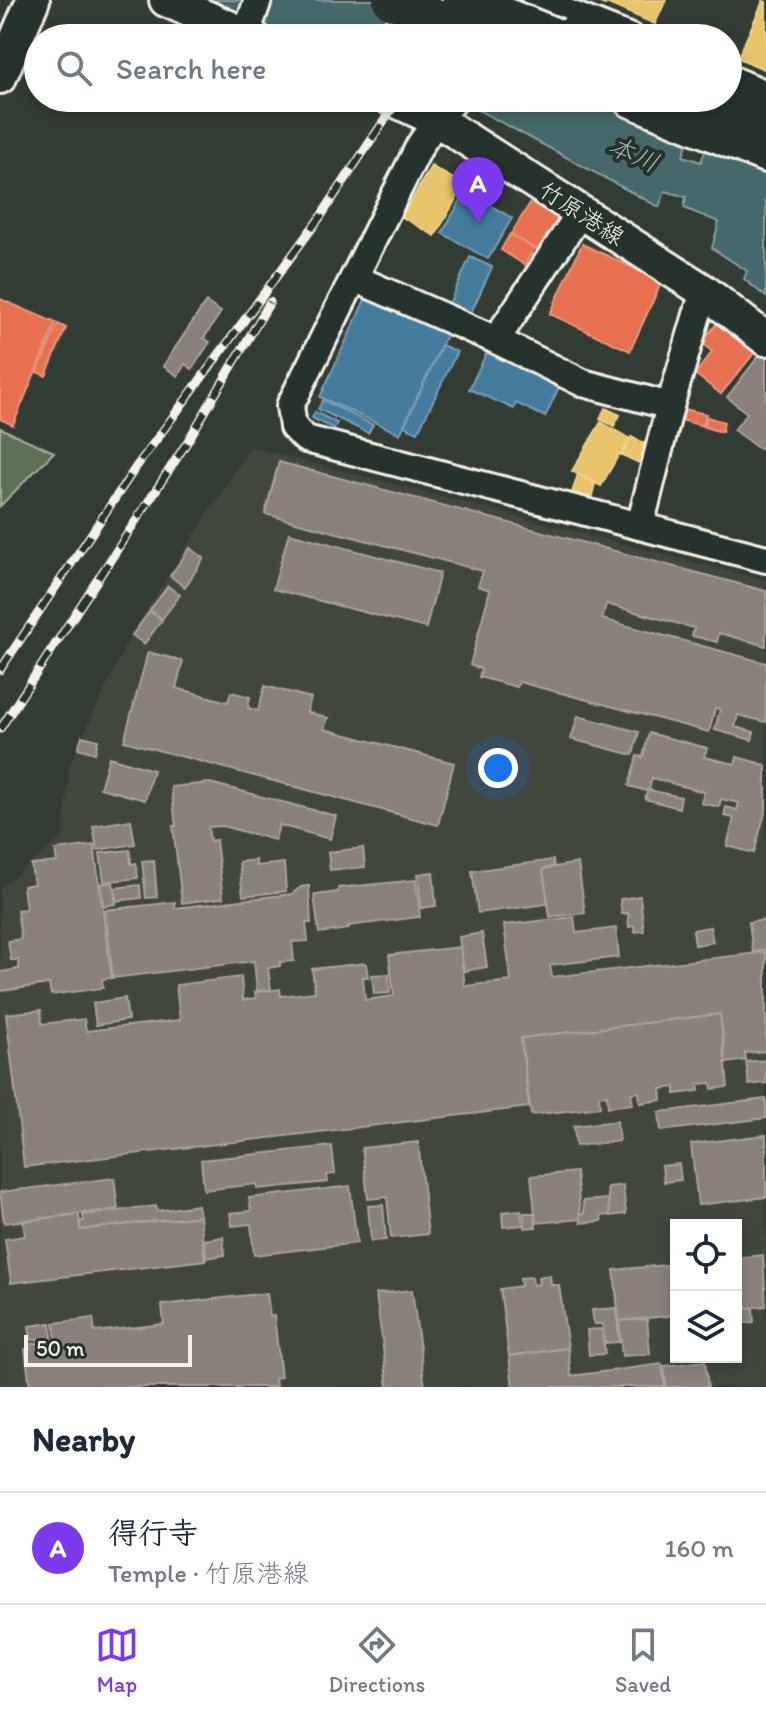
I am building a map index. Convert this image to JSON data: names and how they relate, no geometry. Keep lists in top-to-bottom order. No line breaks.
{"streets":{"main road":["竹原港線"]},"water":["本川"],"scale_bar":"50 m","page":{"search":"Search here","pins":"A","scale":"50 m","heading":"Nearby","list":[{"mark":"A","name":"得行寺","note":"Temple · 竹原港線","value":"160 m"}],"nav":["Map","Directions","Saved"]}}
